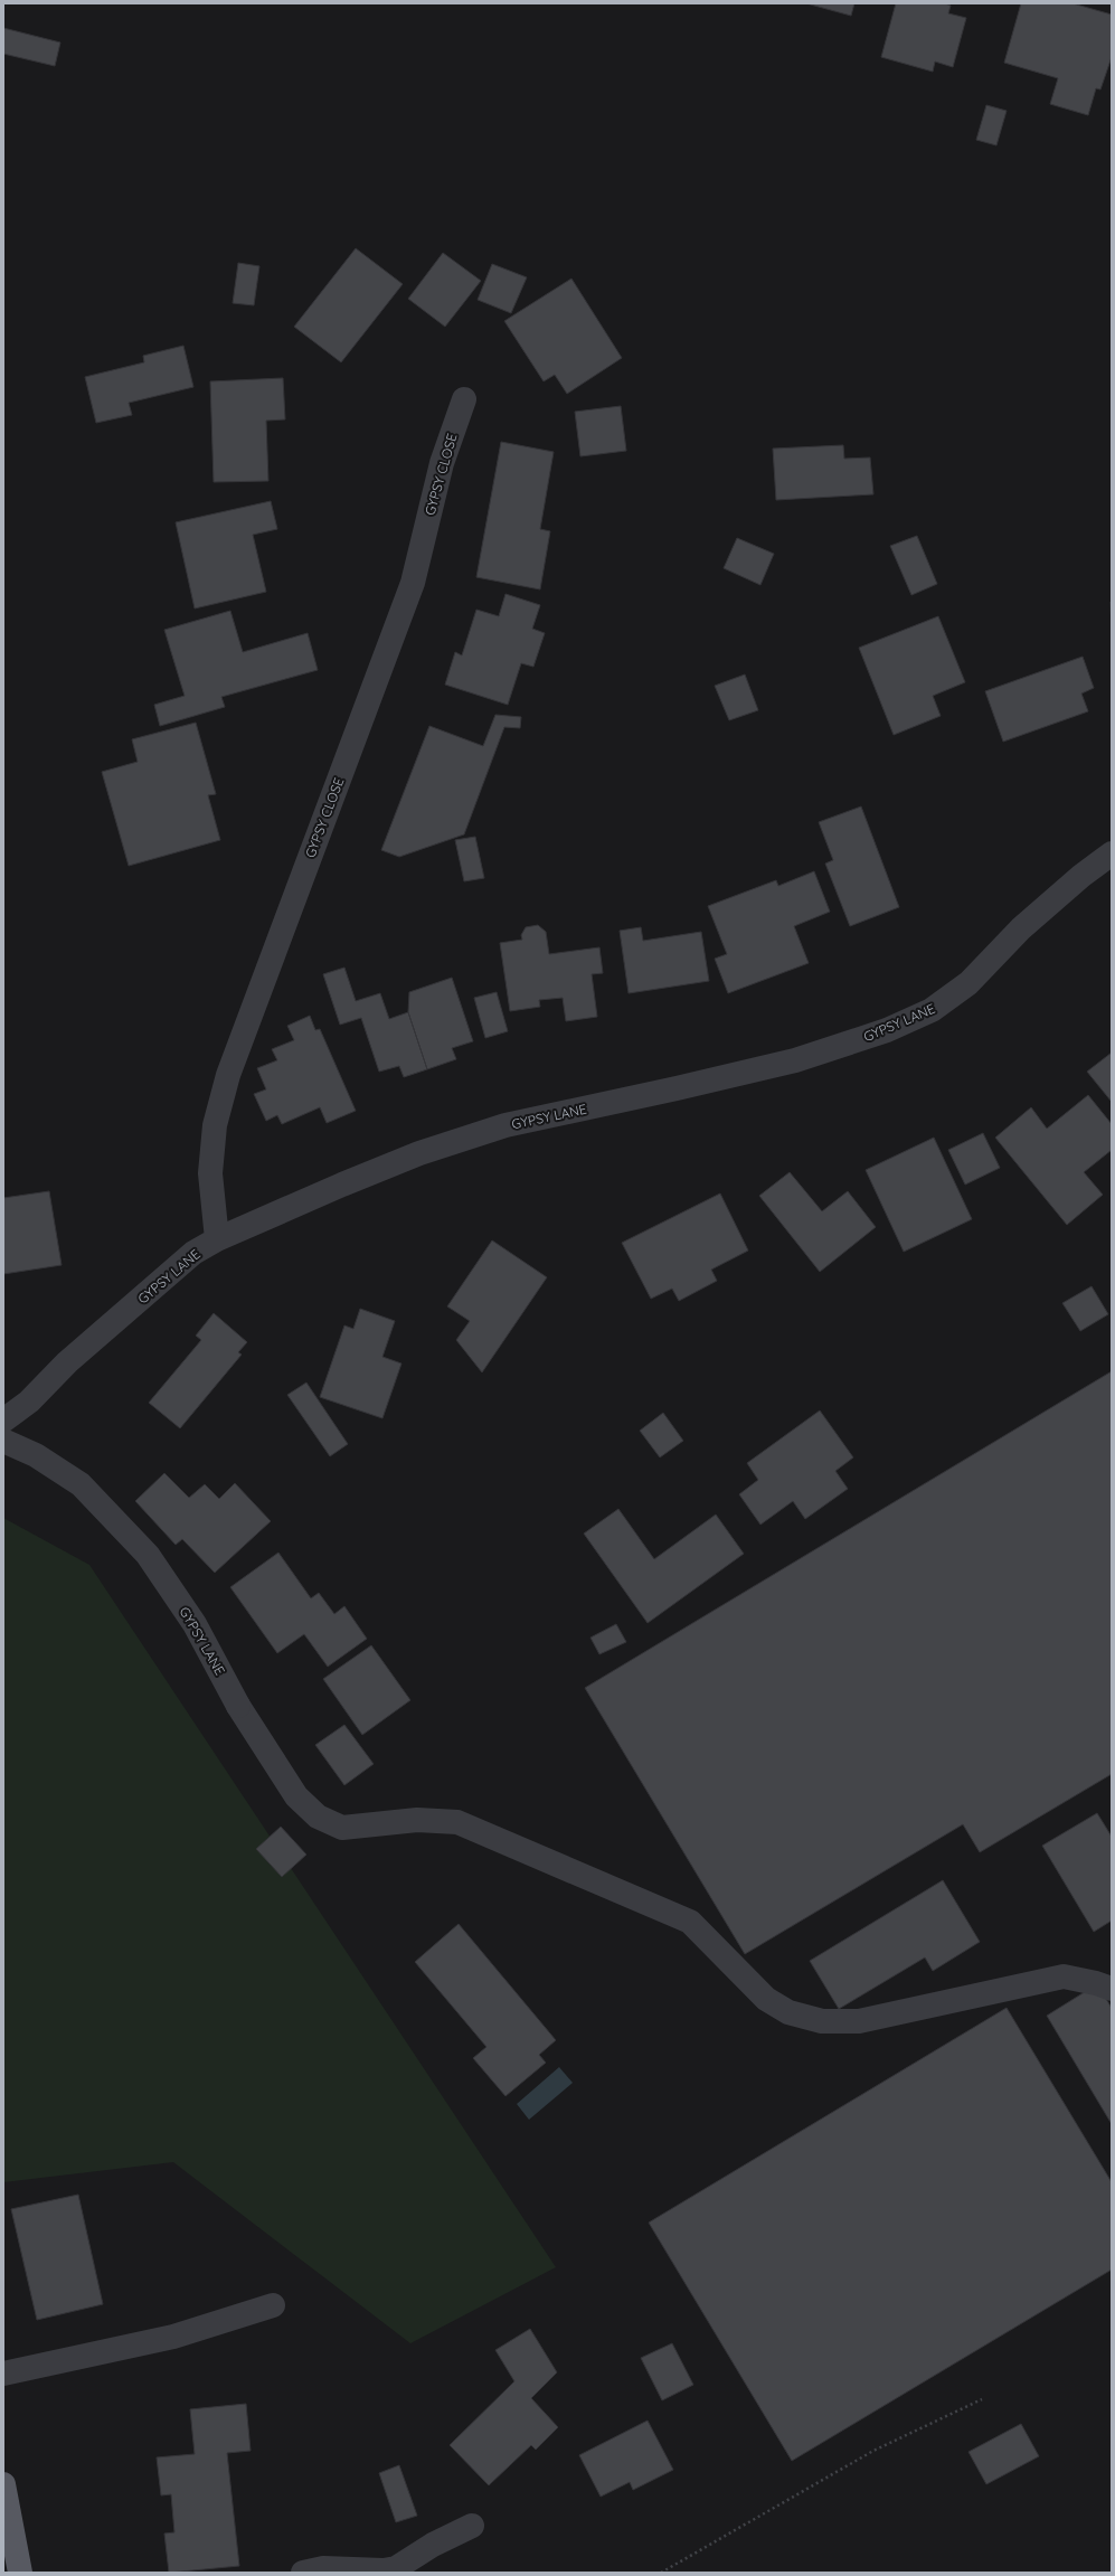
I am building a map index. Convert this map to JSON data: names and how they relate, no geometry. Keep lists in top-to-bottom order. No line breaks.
{"streets":{"street":["GYPSY CLOSE","GYPSY LANE"]},"crossings":[["GYPSY CLOSE","GYPSY LANE"]]}
